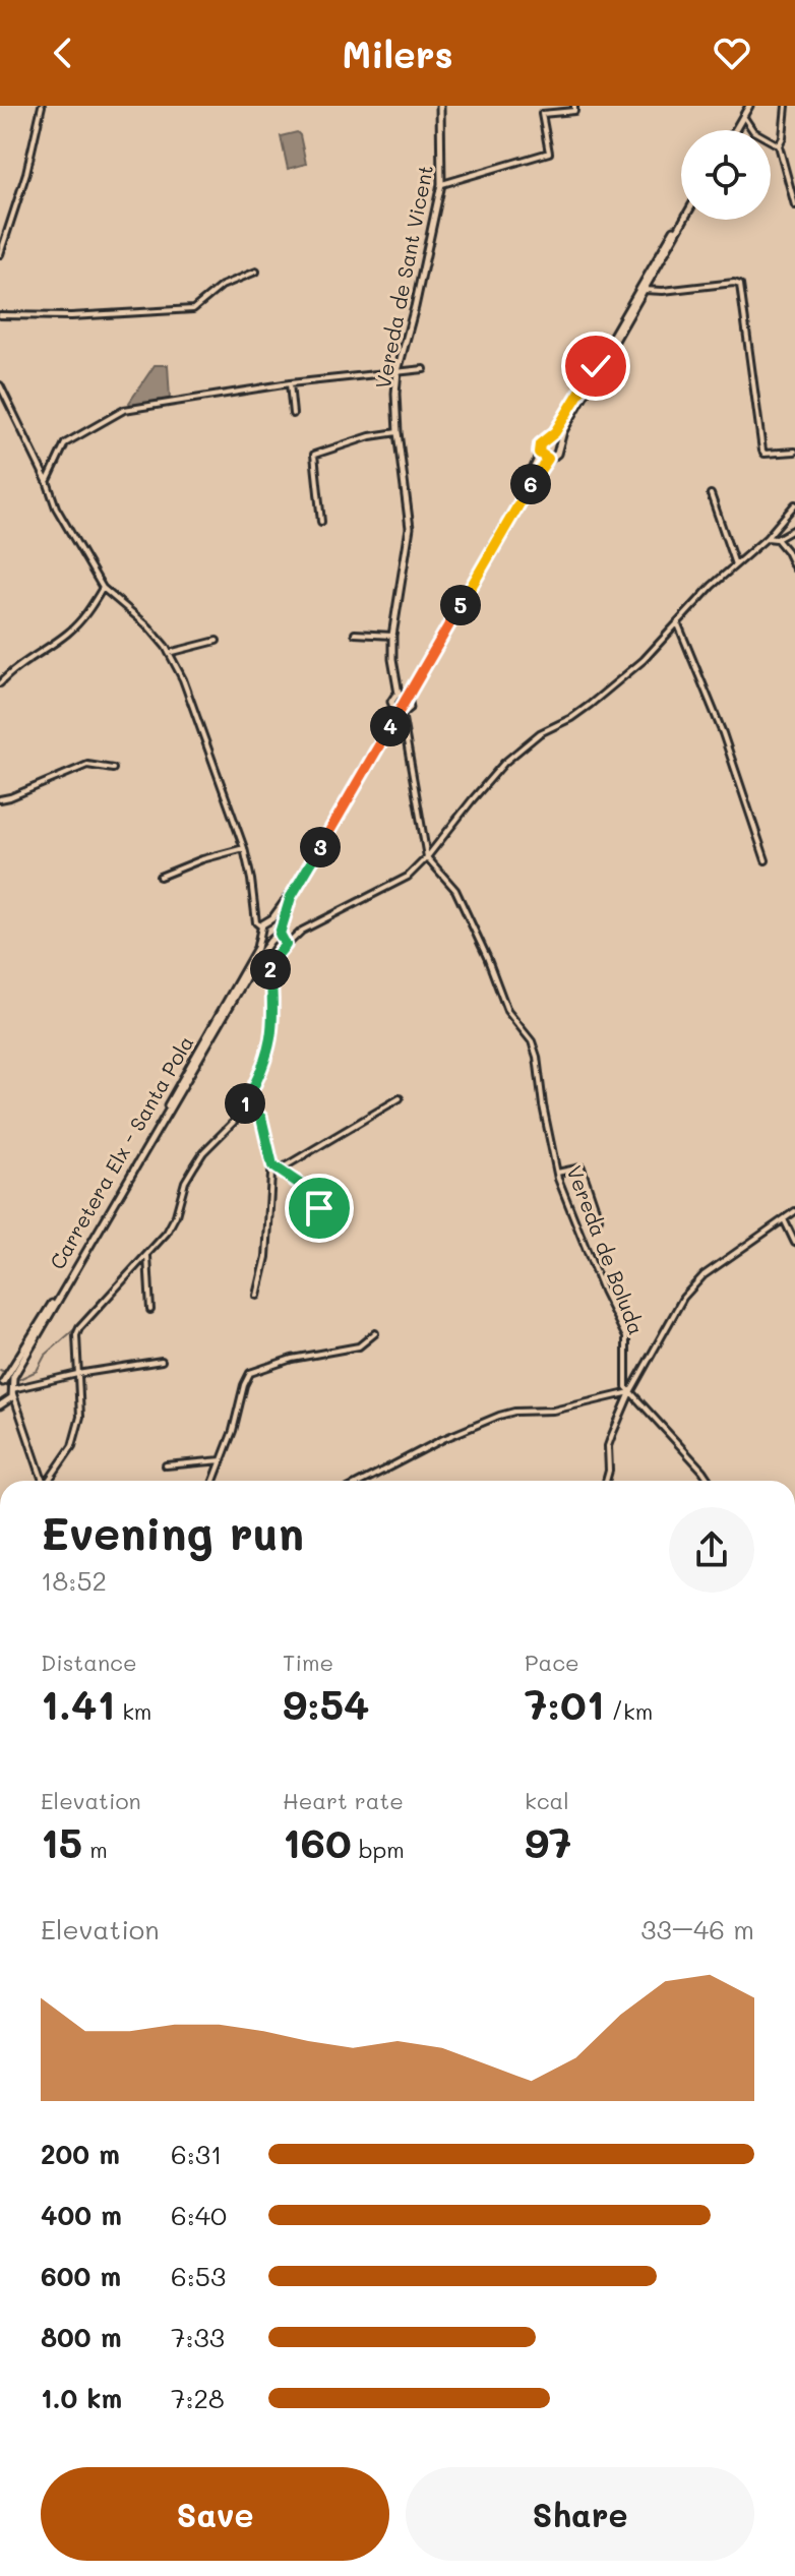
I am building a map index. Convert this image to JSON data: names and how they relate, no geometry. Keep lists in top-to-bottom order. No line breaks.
{"streets":{"main road":["Vereda de Sant Vicent","Carretera Elx - Santa Pola"],"street":["Vereda de Boluda"]},"page":{"header":"Milers","pins":["6","5","4","3","2","1"],"heading":["Evening run","18:52"],"stats":[["Distance","1.41 km"],["Time","9:54"],["Pace","7:01 /km"],["Elevation","15 m"],["Heart rate","160 bpm"],["kcal","97"]],"chart":["Elevation","33–46 m"],"list":[{"name":"200 m","note":"6:31"},{"name":"400 m","note":"6:40"},{"name":"600 m","note":"6:53"},{"name":"800 m","note":"7:33"},{"name":"1.0 km","note":"7:28"}],"buttons":["Save","Share"]}}
